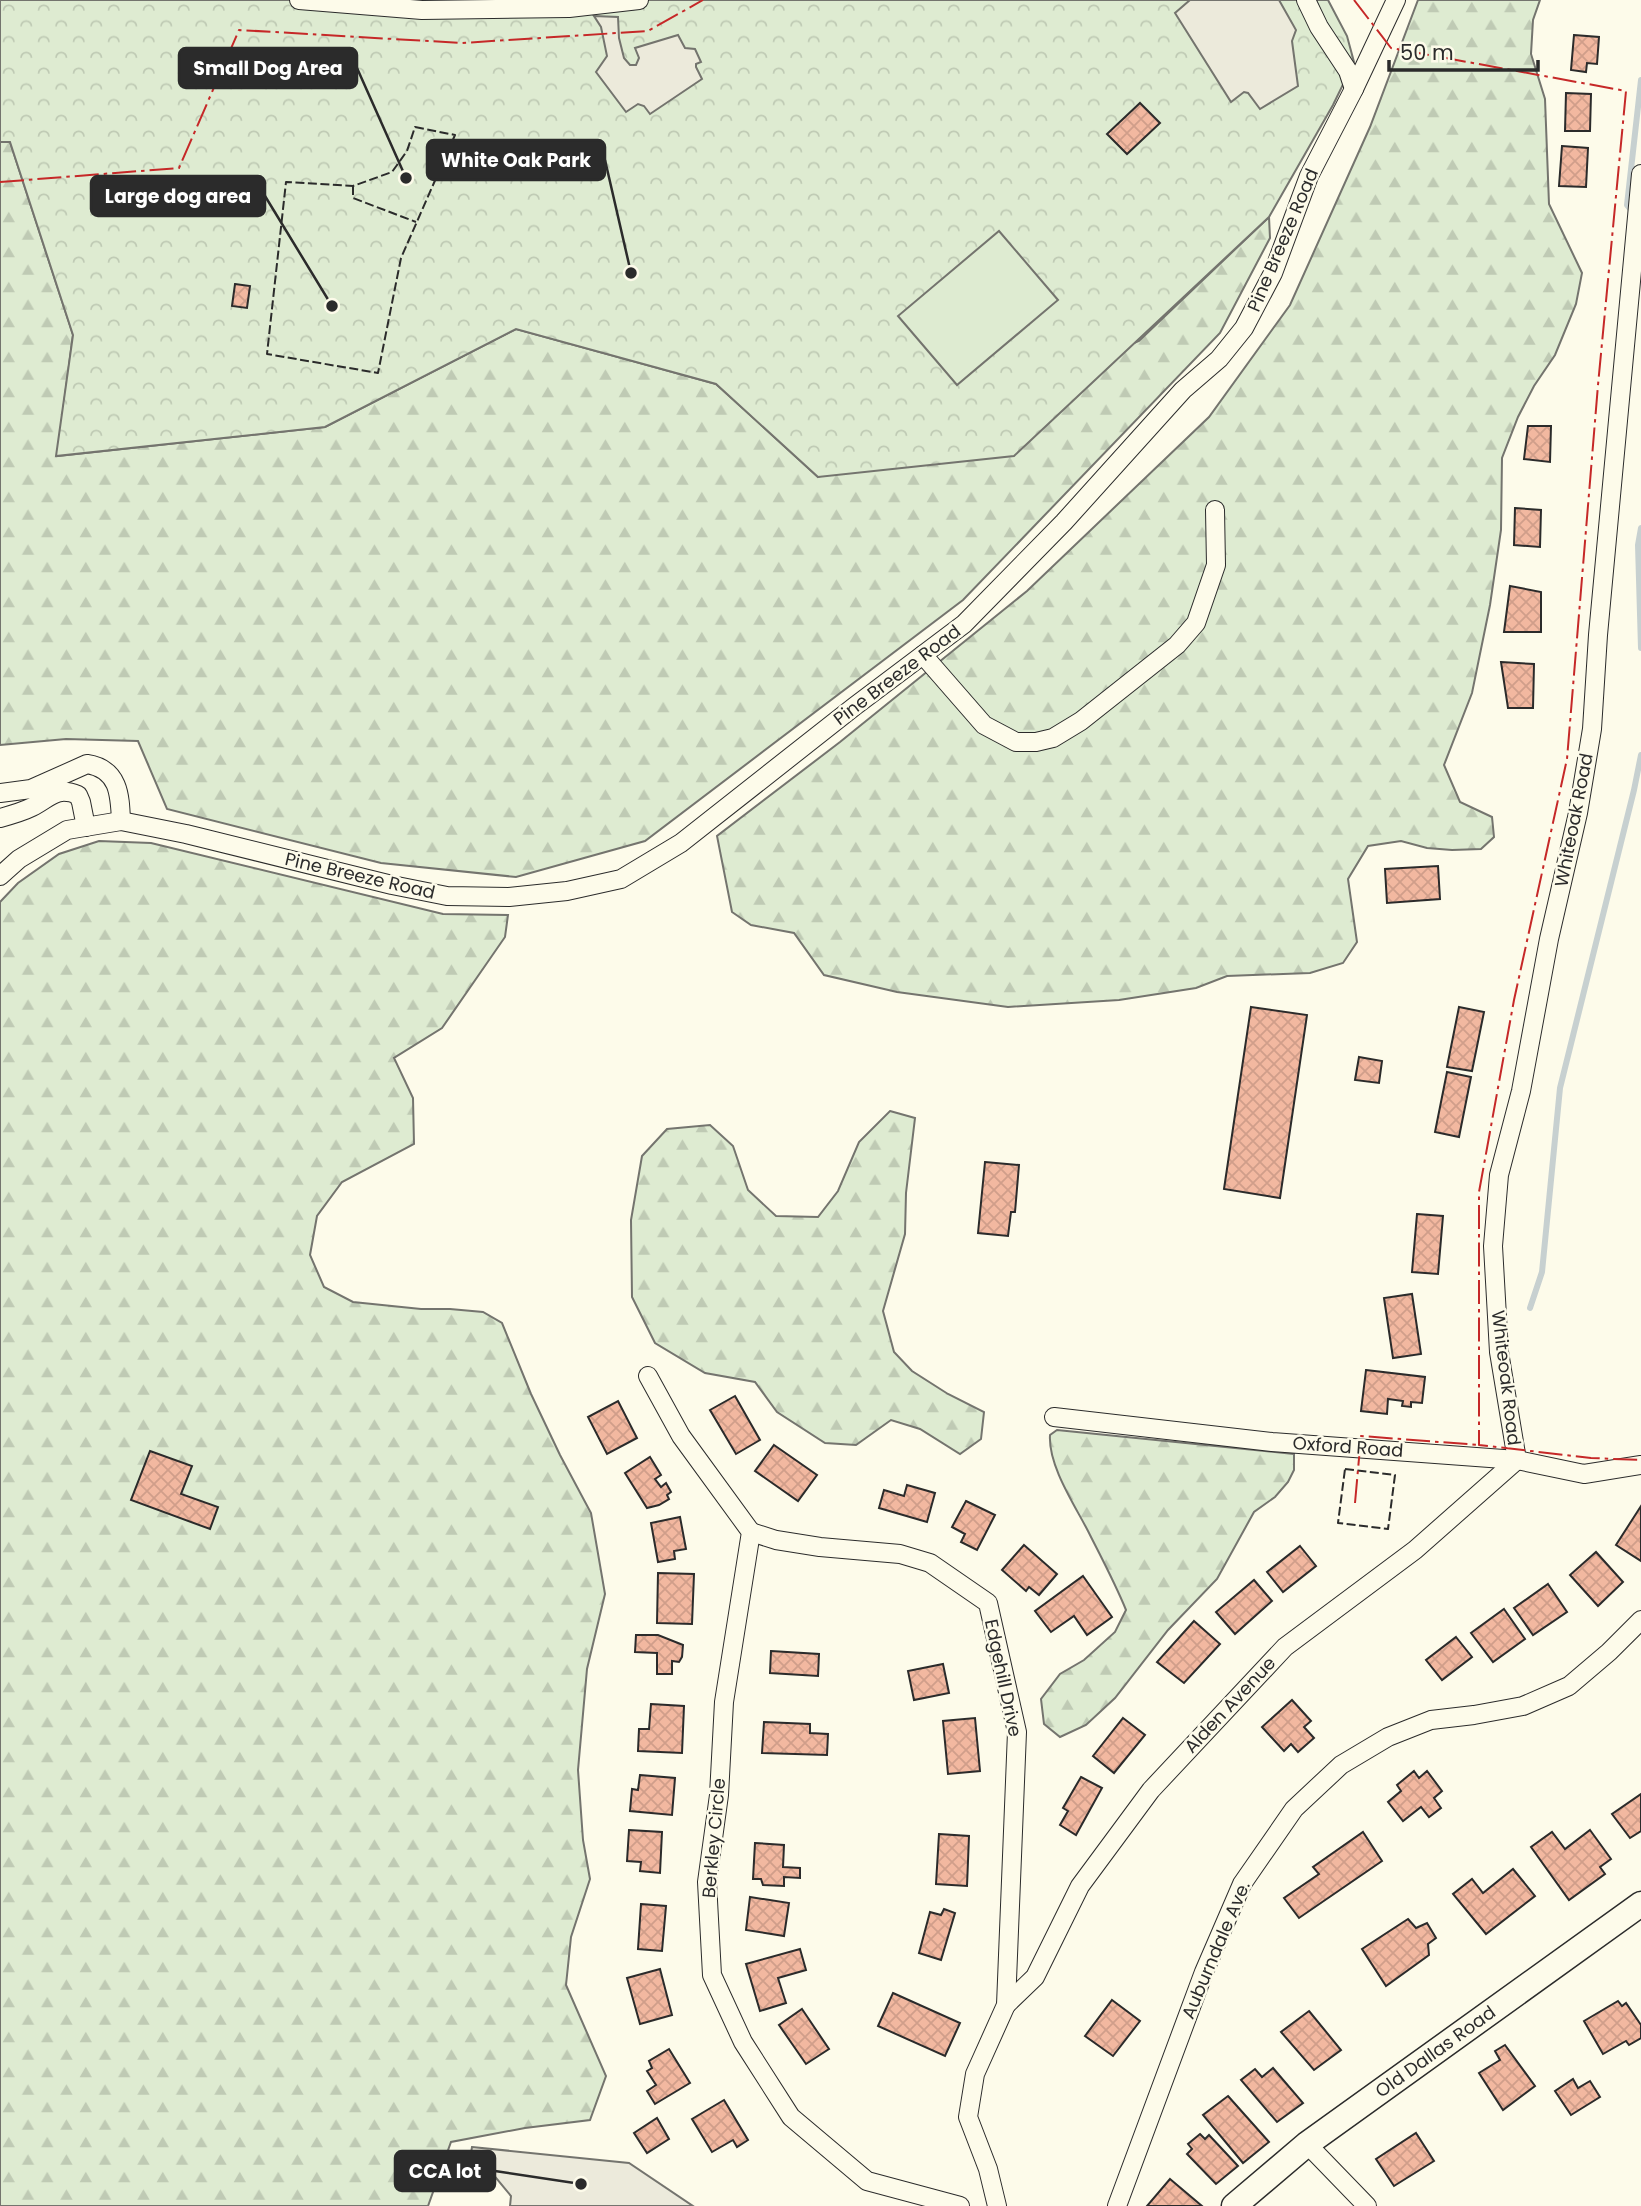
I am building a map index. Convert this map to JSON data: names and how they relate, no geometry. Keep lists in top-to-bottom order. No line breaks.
{"streets":{"street":["Pine Breeze Road","Whiteoak Road","Oxford Road","Edgehill Drive","Alden Avenue","Berkley Circle","Auburndale Ave.","Old Dallas Road"]},"crossings":[["Whiteoak Road","Oxford Road"],["Whiteoak Road","Alden Avenue"],["Oxford Road","Alden Avenue"],["Edgehill Drive","Alden Avenue"],["Edgehill Drive","Berkley Circle"]],"places":["Small Dog Area","White Oak Park","Large dog area","CCA lot"],"scale_bar":"50 m"}
